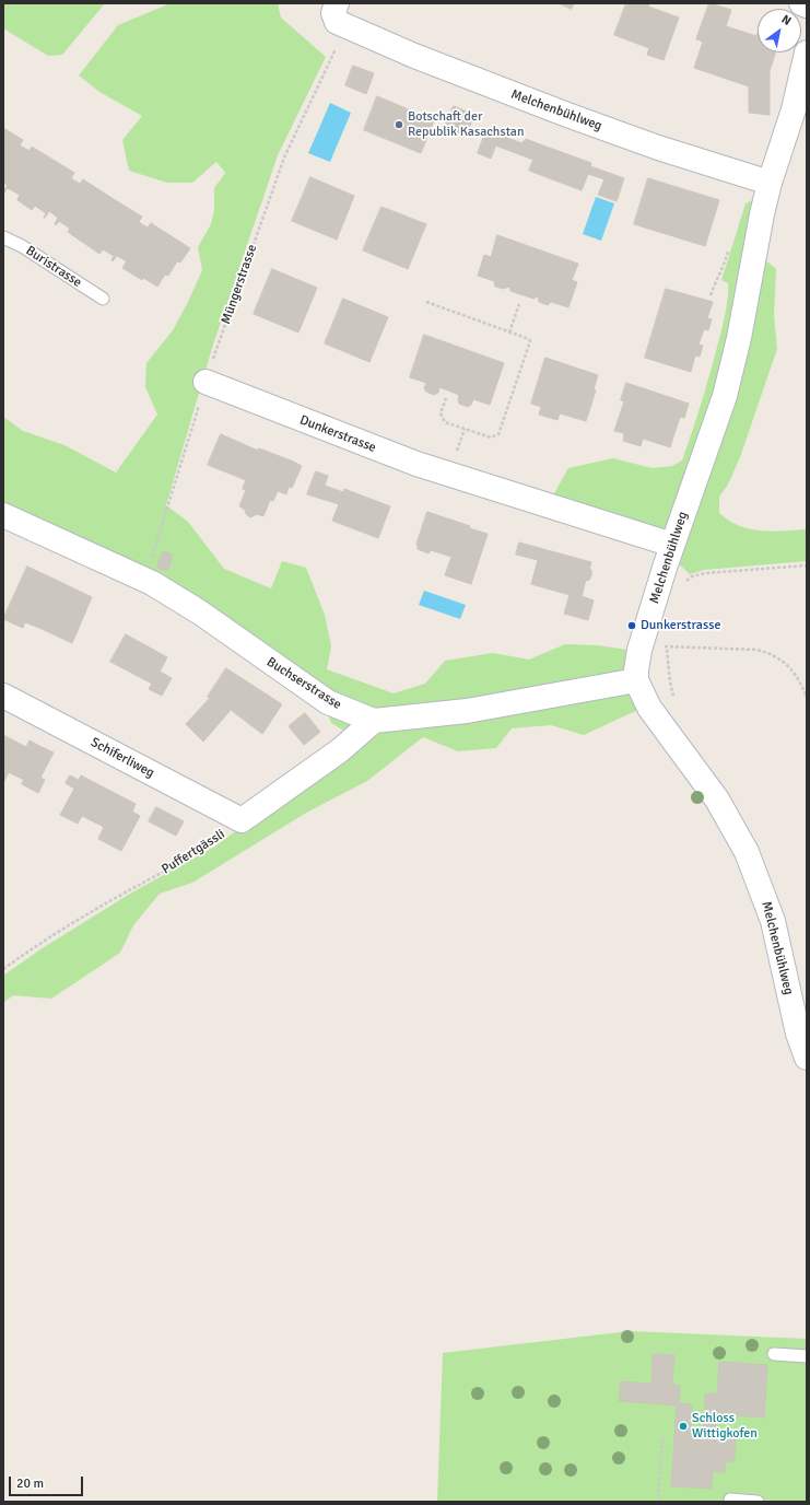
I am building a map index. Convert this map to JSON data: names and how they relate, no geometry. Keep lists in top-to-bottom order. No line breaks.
{"streets":{"street":["Melchenbühlweg","Dunkerstrasse","Buchserstrasse","Schiferliweg"],"lane":["Buristrasse"],"path":["Müngerstrasse","Puffertgässli"]},"crossings":[["Melchenbühlweg","Müngerstrasse"],["Melchenbühlweg","Dunkerstrasse"],["Melchenbühlweg","Buchserstrasse"],["Müngerstrasse","Dunkerstrasse"],["Müngerstrasse","Buchserstrasse"],["Schiferliweg","Puffertgässli"]],"places":["Botschaft der Republik Kasachstan","Dunkerstrasse","Schloss Wittigkofen"],"scale_bar":"20 m","north":"top right"}
